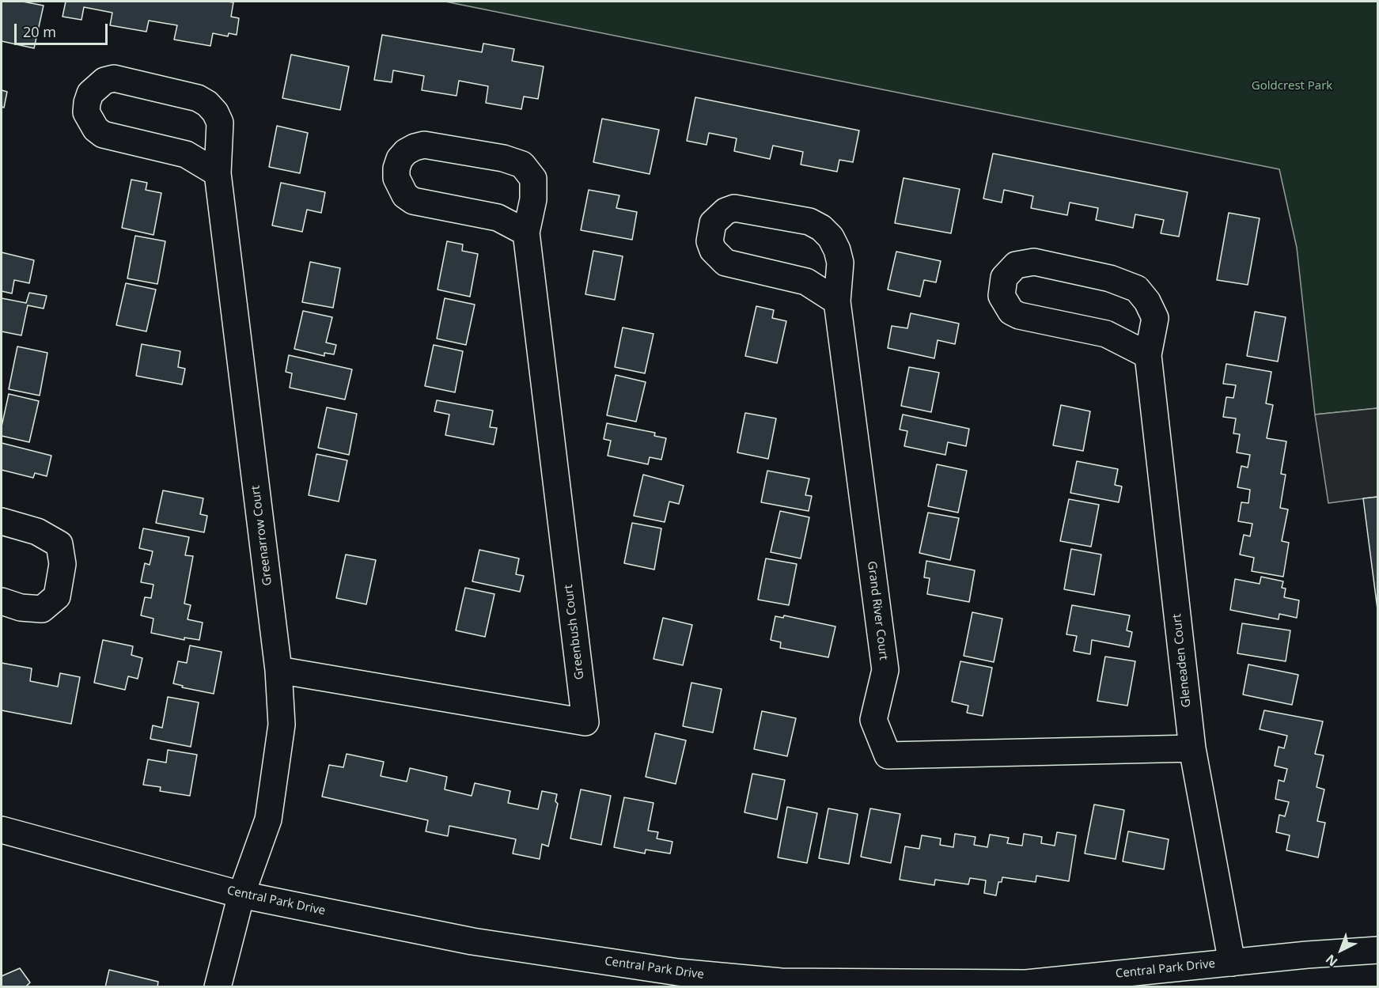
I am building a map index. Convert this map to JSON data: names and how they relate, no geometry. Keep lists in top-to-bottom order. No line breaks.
{"streets":{"street":["Greenarrow Court","Grand River Court","Greenbush Court","Gleneaden Court","Central Park Drive"]},"crossings":[["Greenarrow Court","Greenbush Court"],["Greenarrow Court","Central Park Drive"],["Grand River Court","Gleneaden Court"],["Gleneaden Court","Central Park Drive"]],"parks":["Goldcrest Park"],"scale_bar":"20 m","north":"bottom left"}
